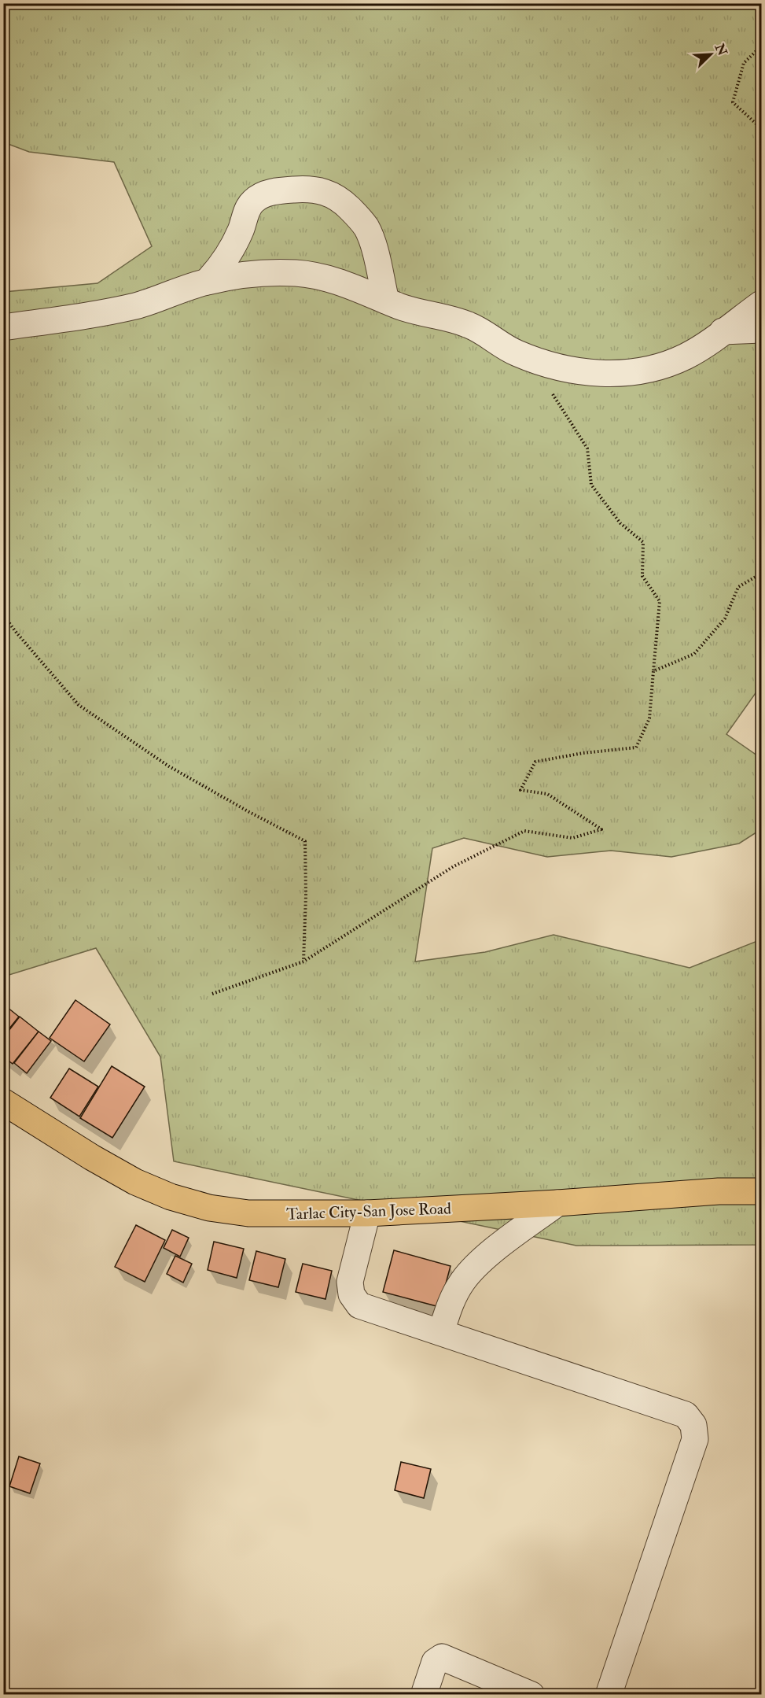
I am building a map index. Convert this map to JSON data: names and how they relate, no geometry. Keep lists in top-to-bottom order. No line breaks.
{"streets":{"main road":["Tarlac City-San Jose Road"]},"north":"top right"}
